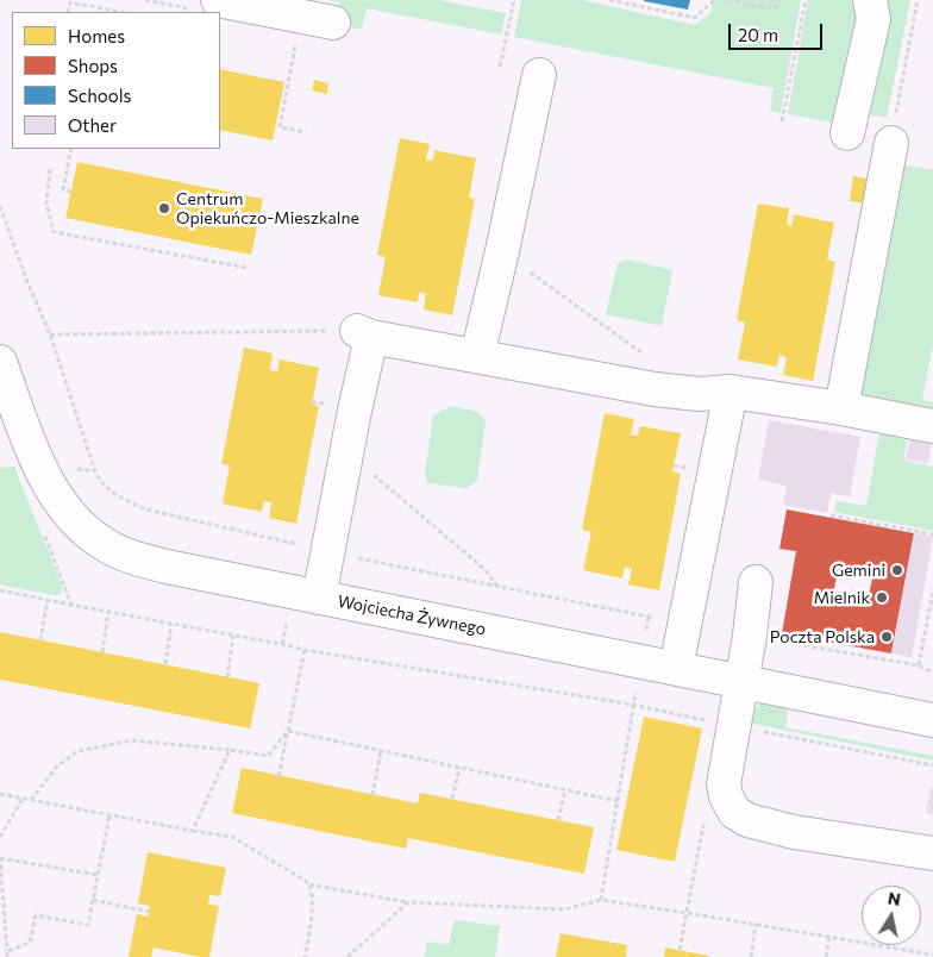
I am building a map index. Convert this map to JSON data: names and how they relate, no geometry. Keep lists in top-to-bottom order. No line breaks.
{"streets":{"street":["Wojciecha Żywnego"]},"places":["Centrum Opiekuńczo-Mieszkalne","Gemini","Mielnik","Poczta Polska"],"legend":["Homes","Shops","Schools","Other"],"scale_bar":"20 m","north":"top"}
